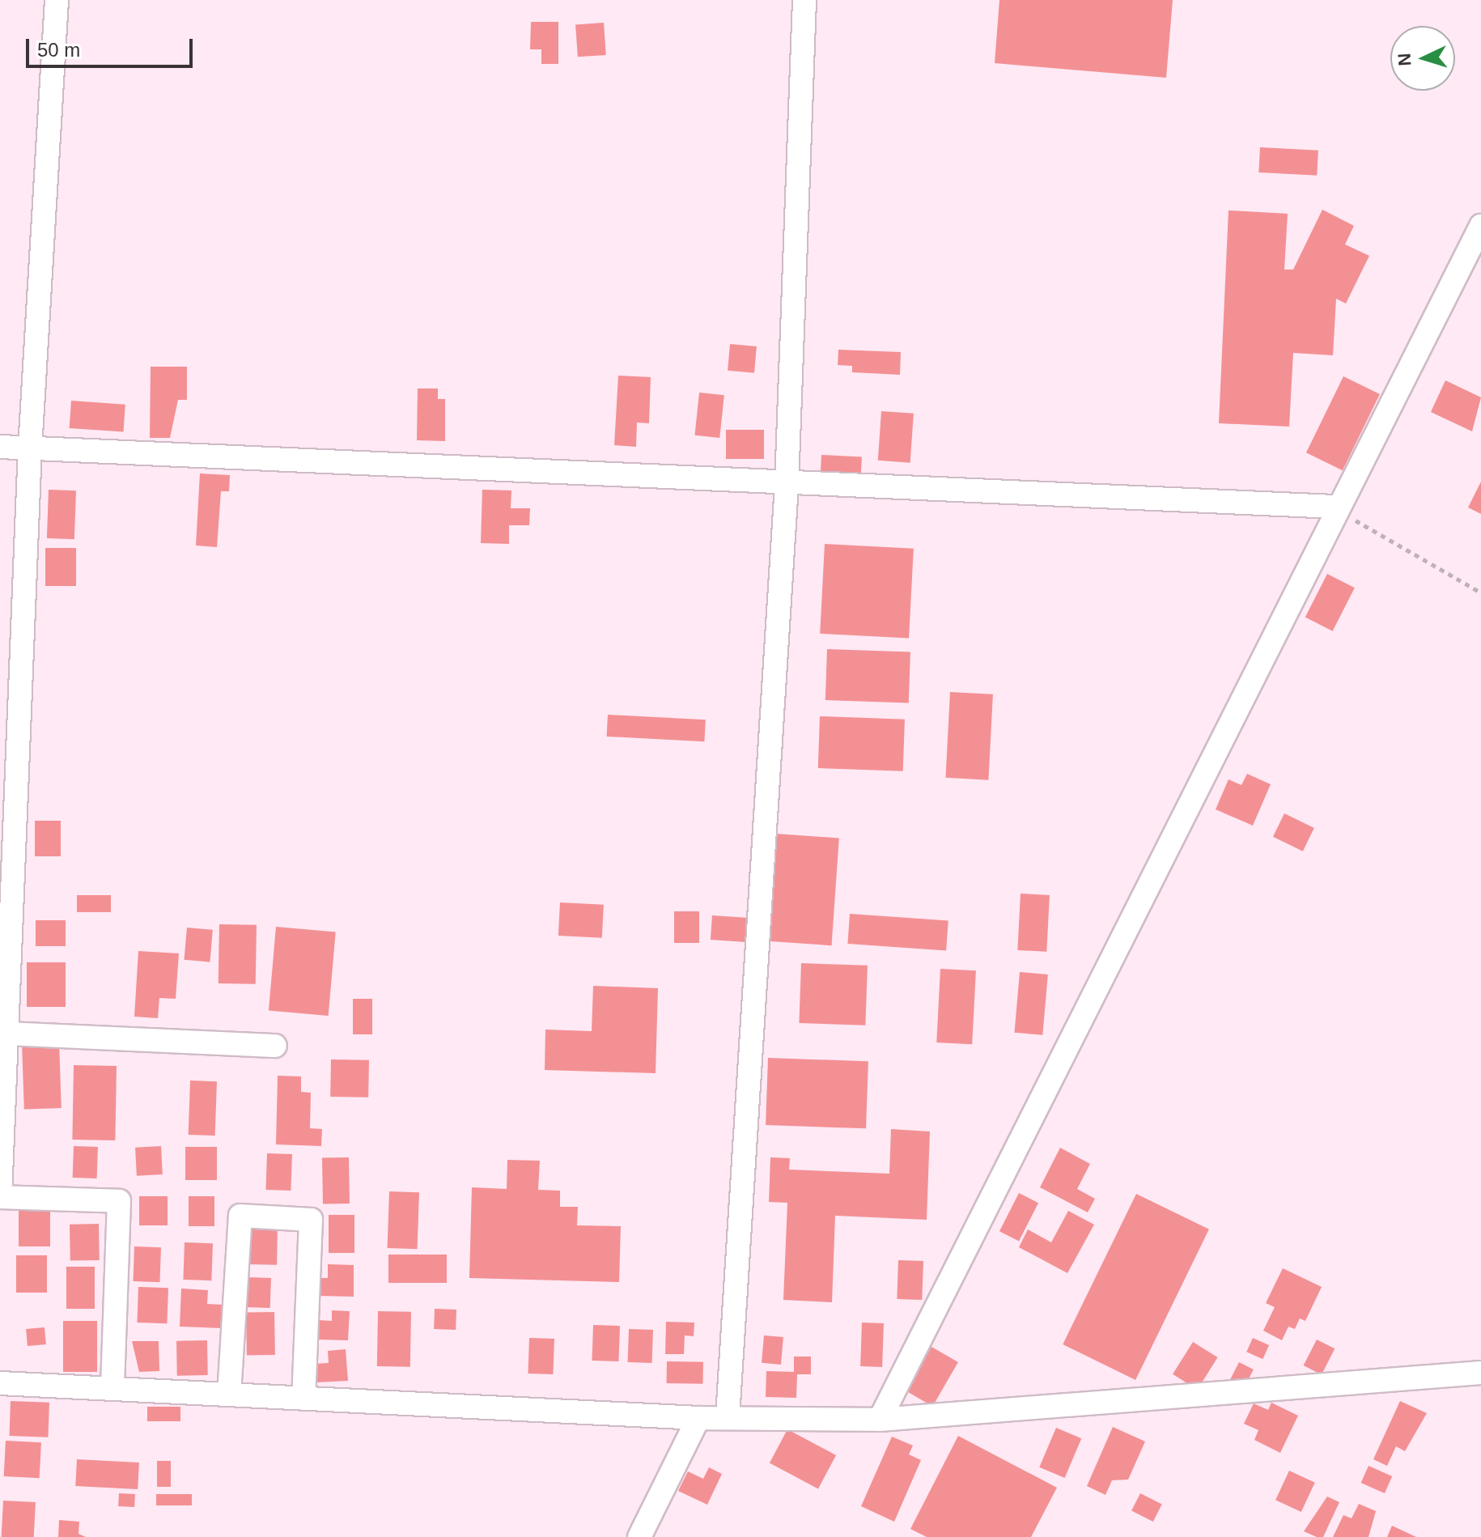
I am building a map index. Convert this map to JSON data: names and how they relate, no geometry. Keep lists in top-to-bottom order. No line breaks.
{"scale_bar":"50 m","north":"left"}
